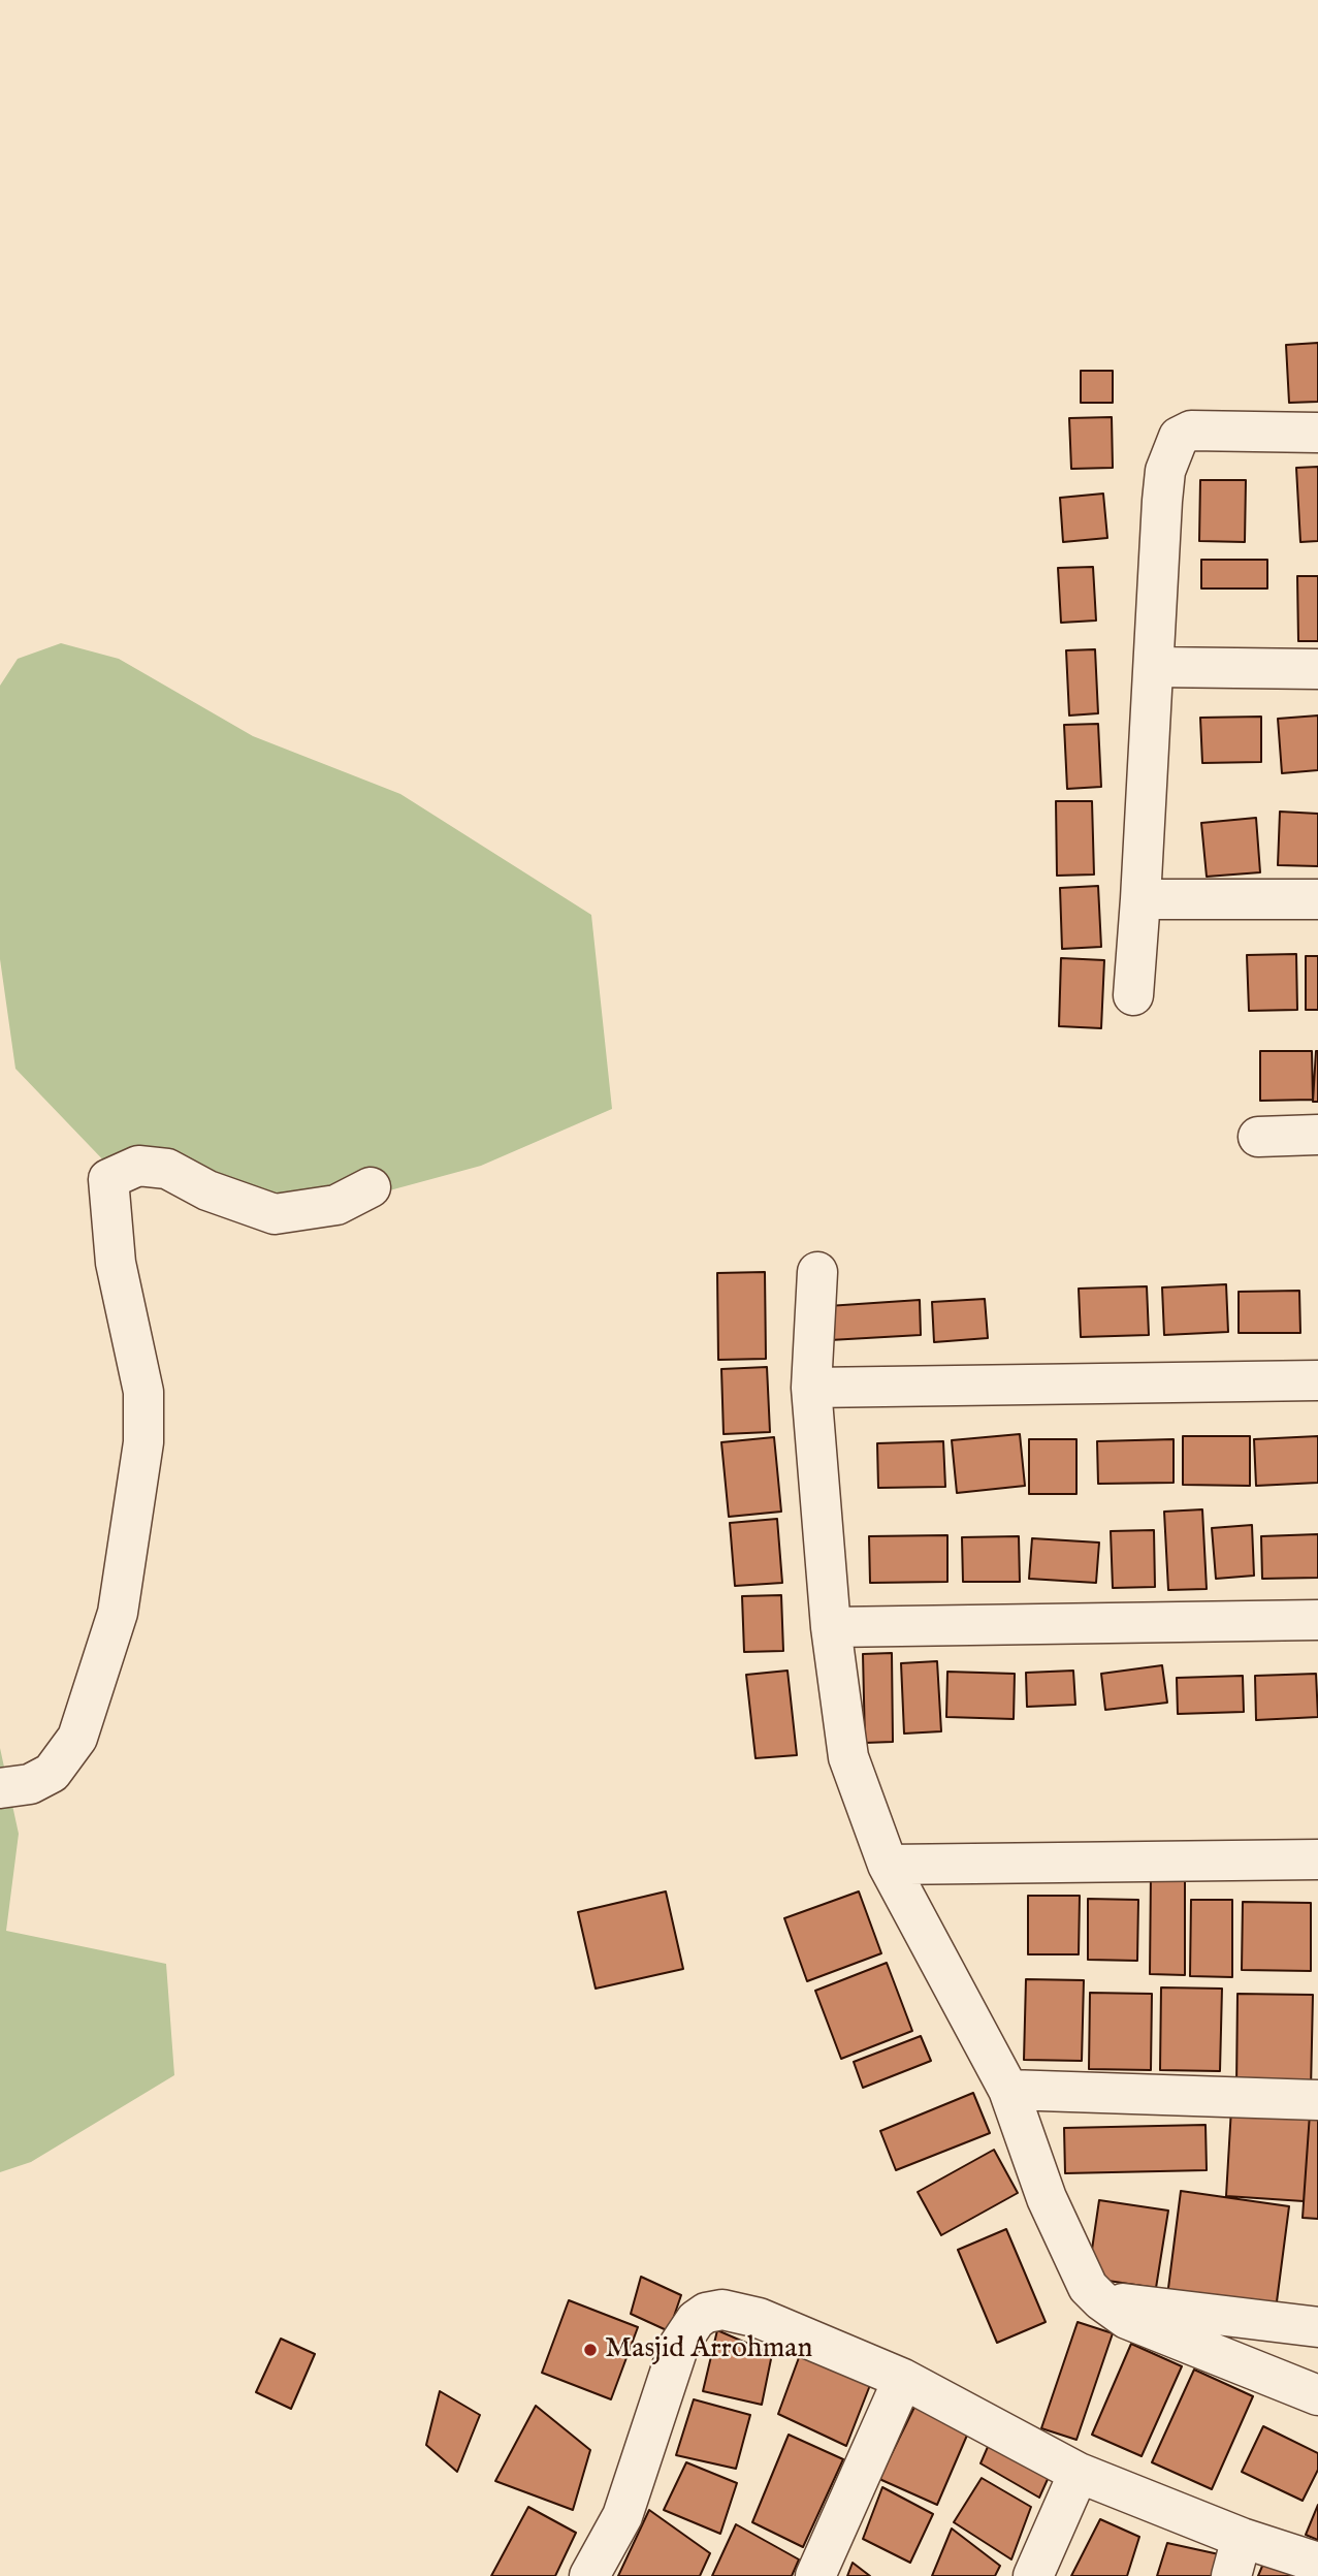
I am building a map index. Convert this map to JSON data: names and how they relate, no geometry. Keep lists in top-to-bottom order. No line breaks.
{"places":["Masjid Arrohman"]}
